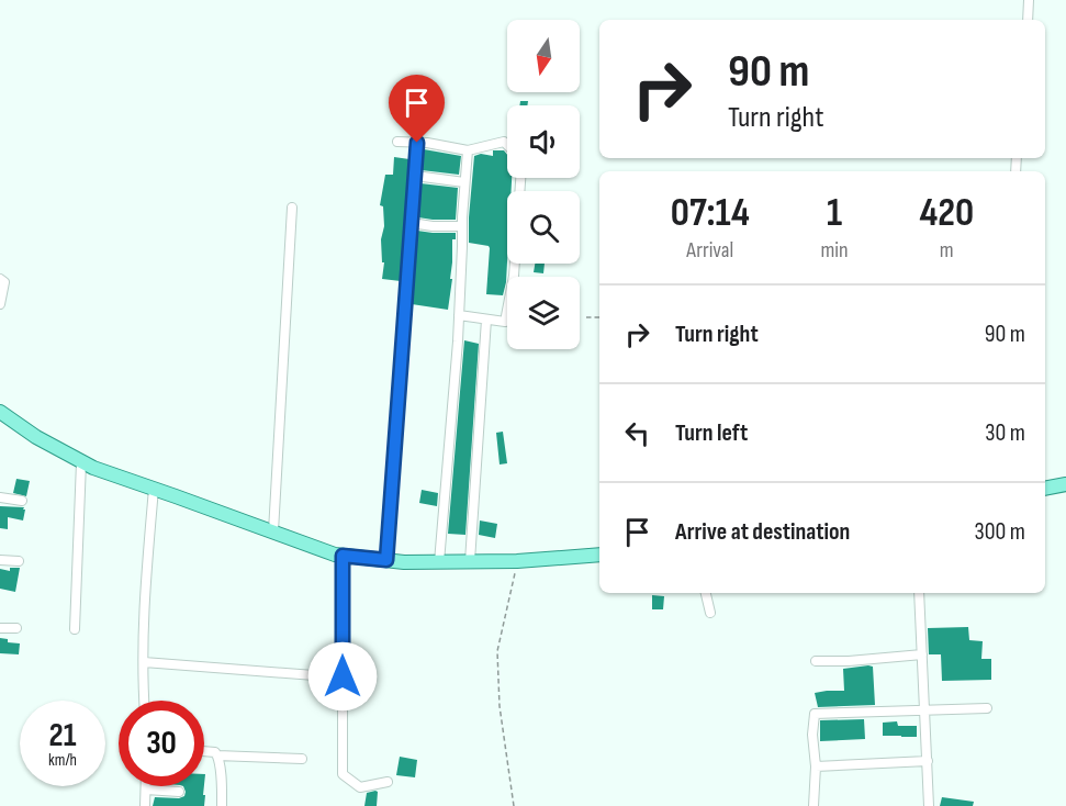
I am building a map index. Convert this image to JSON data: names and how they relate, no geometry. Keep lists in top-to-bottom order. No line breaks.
{"north":"bottom","page":{"turn":["90 m","Turn right"],"eta":["07:14","Arrival","1","min","420","m"],"list":[{"name":"Turn right","value":"90 m"},{"name":"Turn left","value":"30 m"},{"name":"Arrive at destination","value":"300 m"}],"speed":"21 km/h","limit":"30"}}
